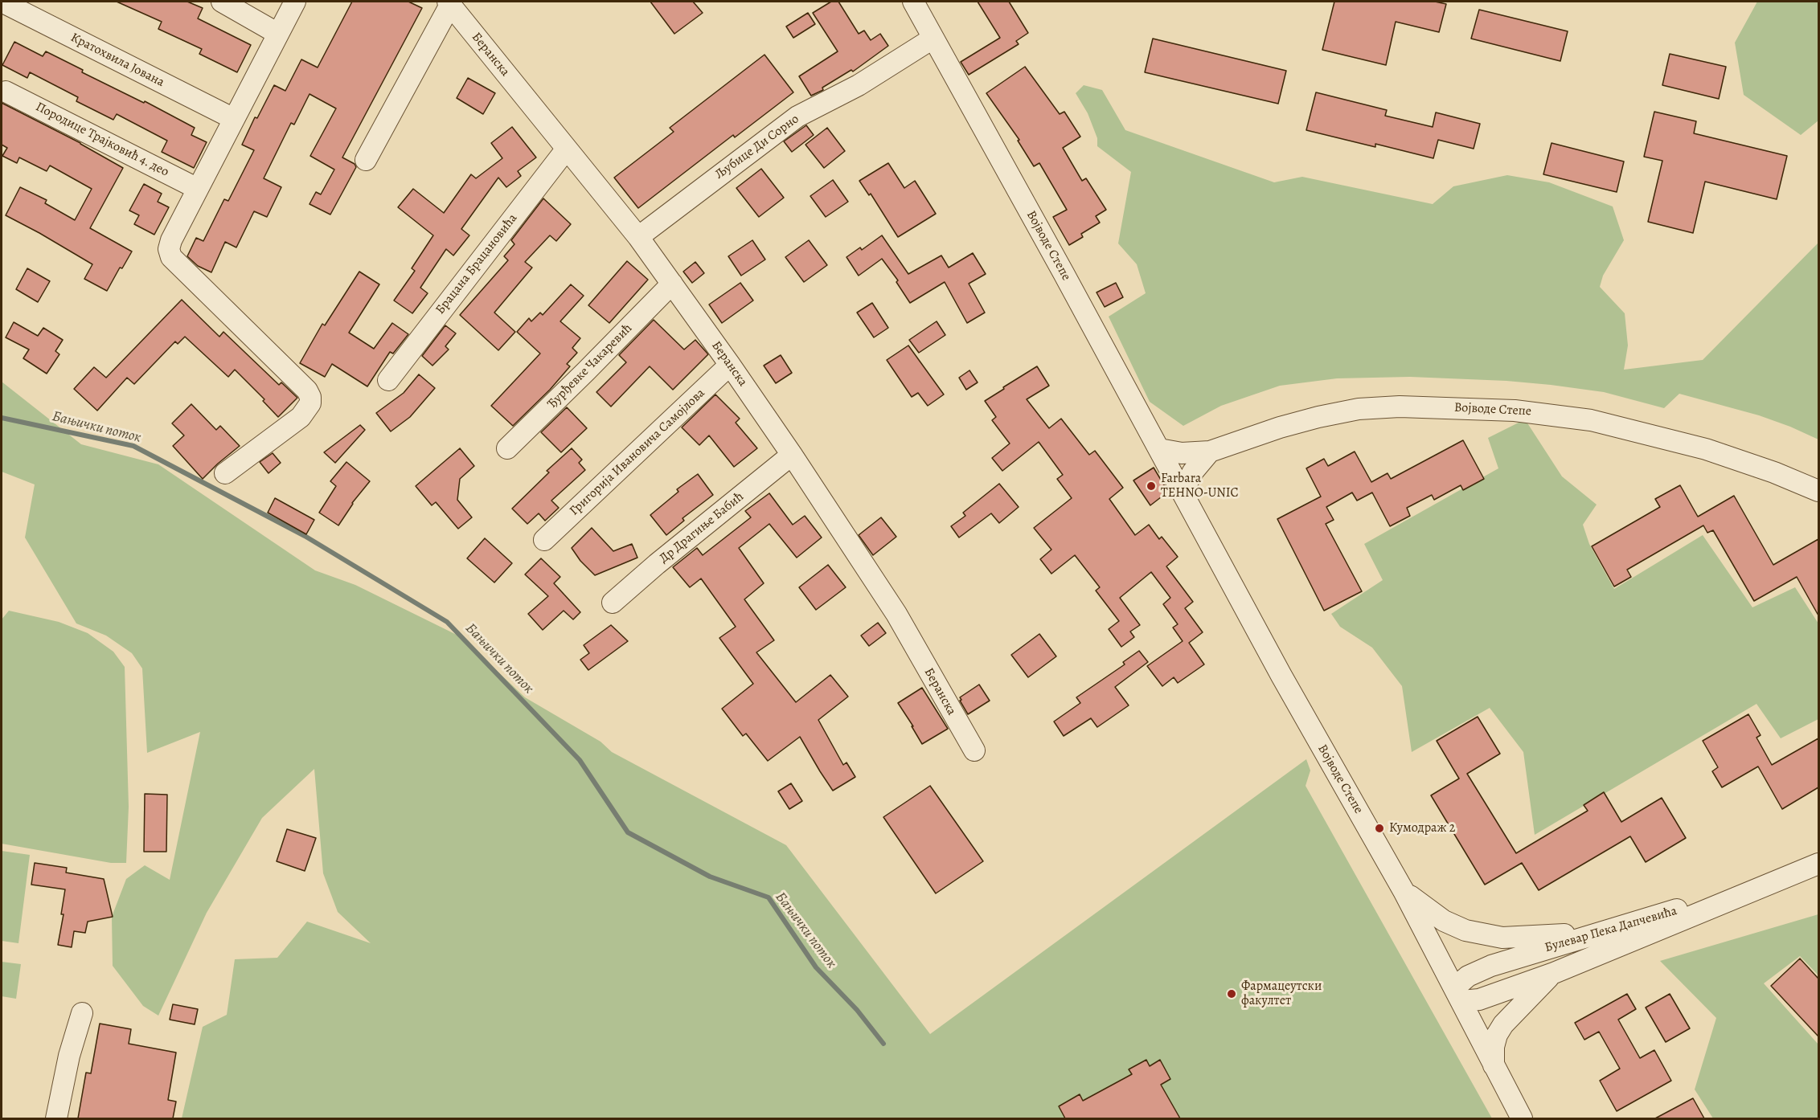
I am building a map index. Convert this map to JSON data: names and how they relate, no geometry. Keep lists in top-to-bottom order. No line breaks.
{"streets":{"street":["Беранска","Кратохвила Јована","Породице Трајковић 4. део","Љубице Ди Сорно","Војводе Степе","Брацана Брацановића","Ђурђевке Чакаревић","Григорија Ивановича Самојлова","Др Драгиње Бабић","Булевар Пека Дапчевића"]},"crossings":[["Беранска","Љубице Ди Сорно"],["Беранска","Брацана Брацановића"],["Беранска","Ђурђевке Чакаревић"],["Беранска","Григорија Ивановича Самојлова"],["Беранска","Др Драгиње Бабић"],["Љубице Ди Сорно","Војводе Степе"],["Војводе Степе","Булевар Пека Дапчевића"]],"water":["Бањички поток"],"places":["Farbara TEHNO-UNIC","Кумодраж 2","Фармацеутски факултет"]}
